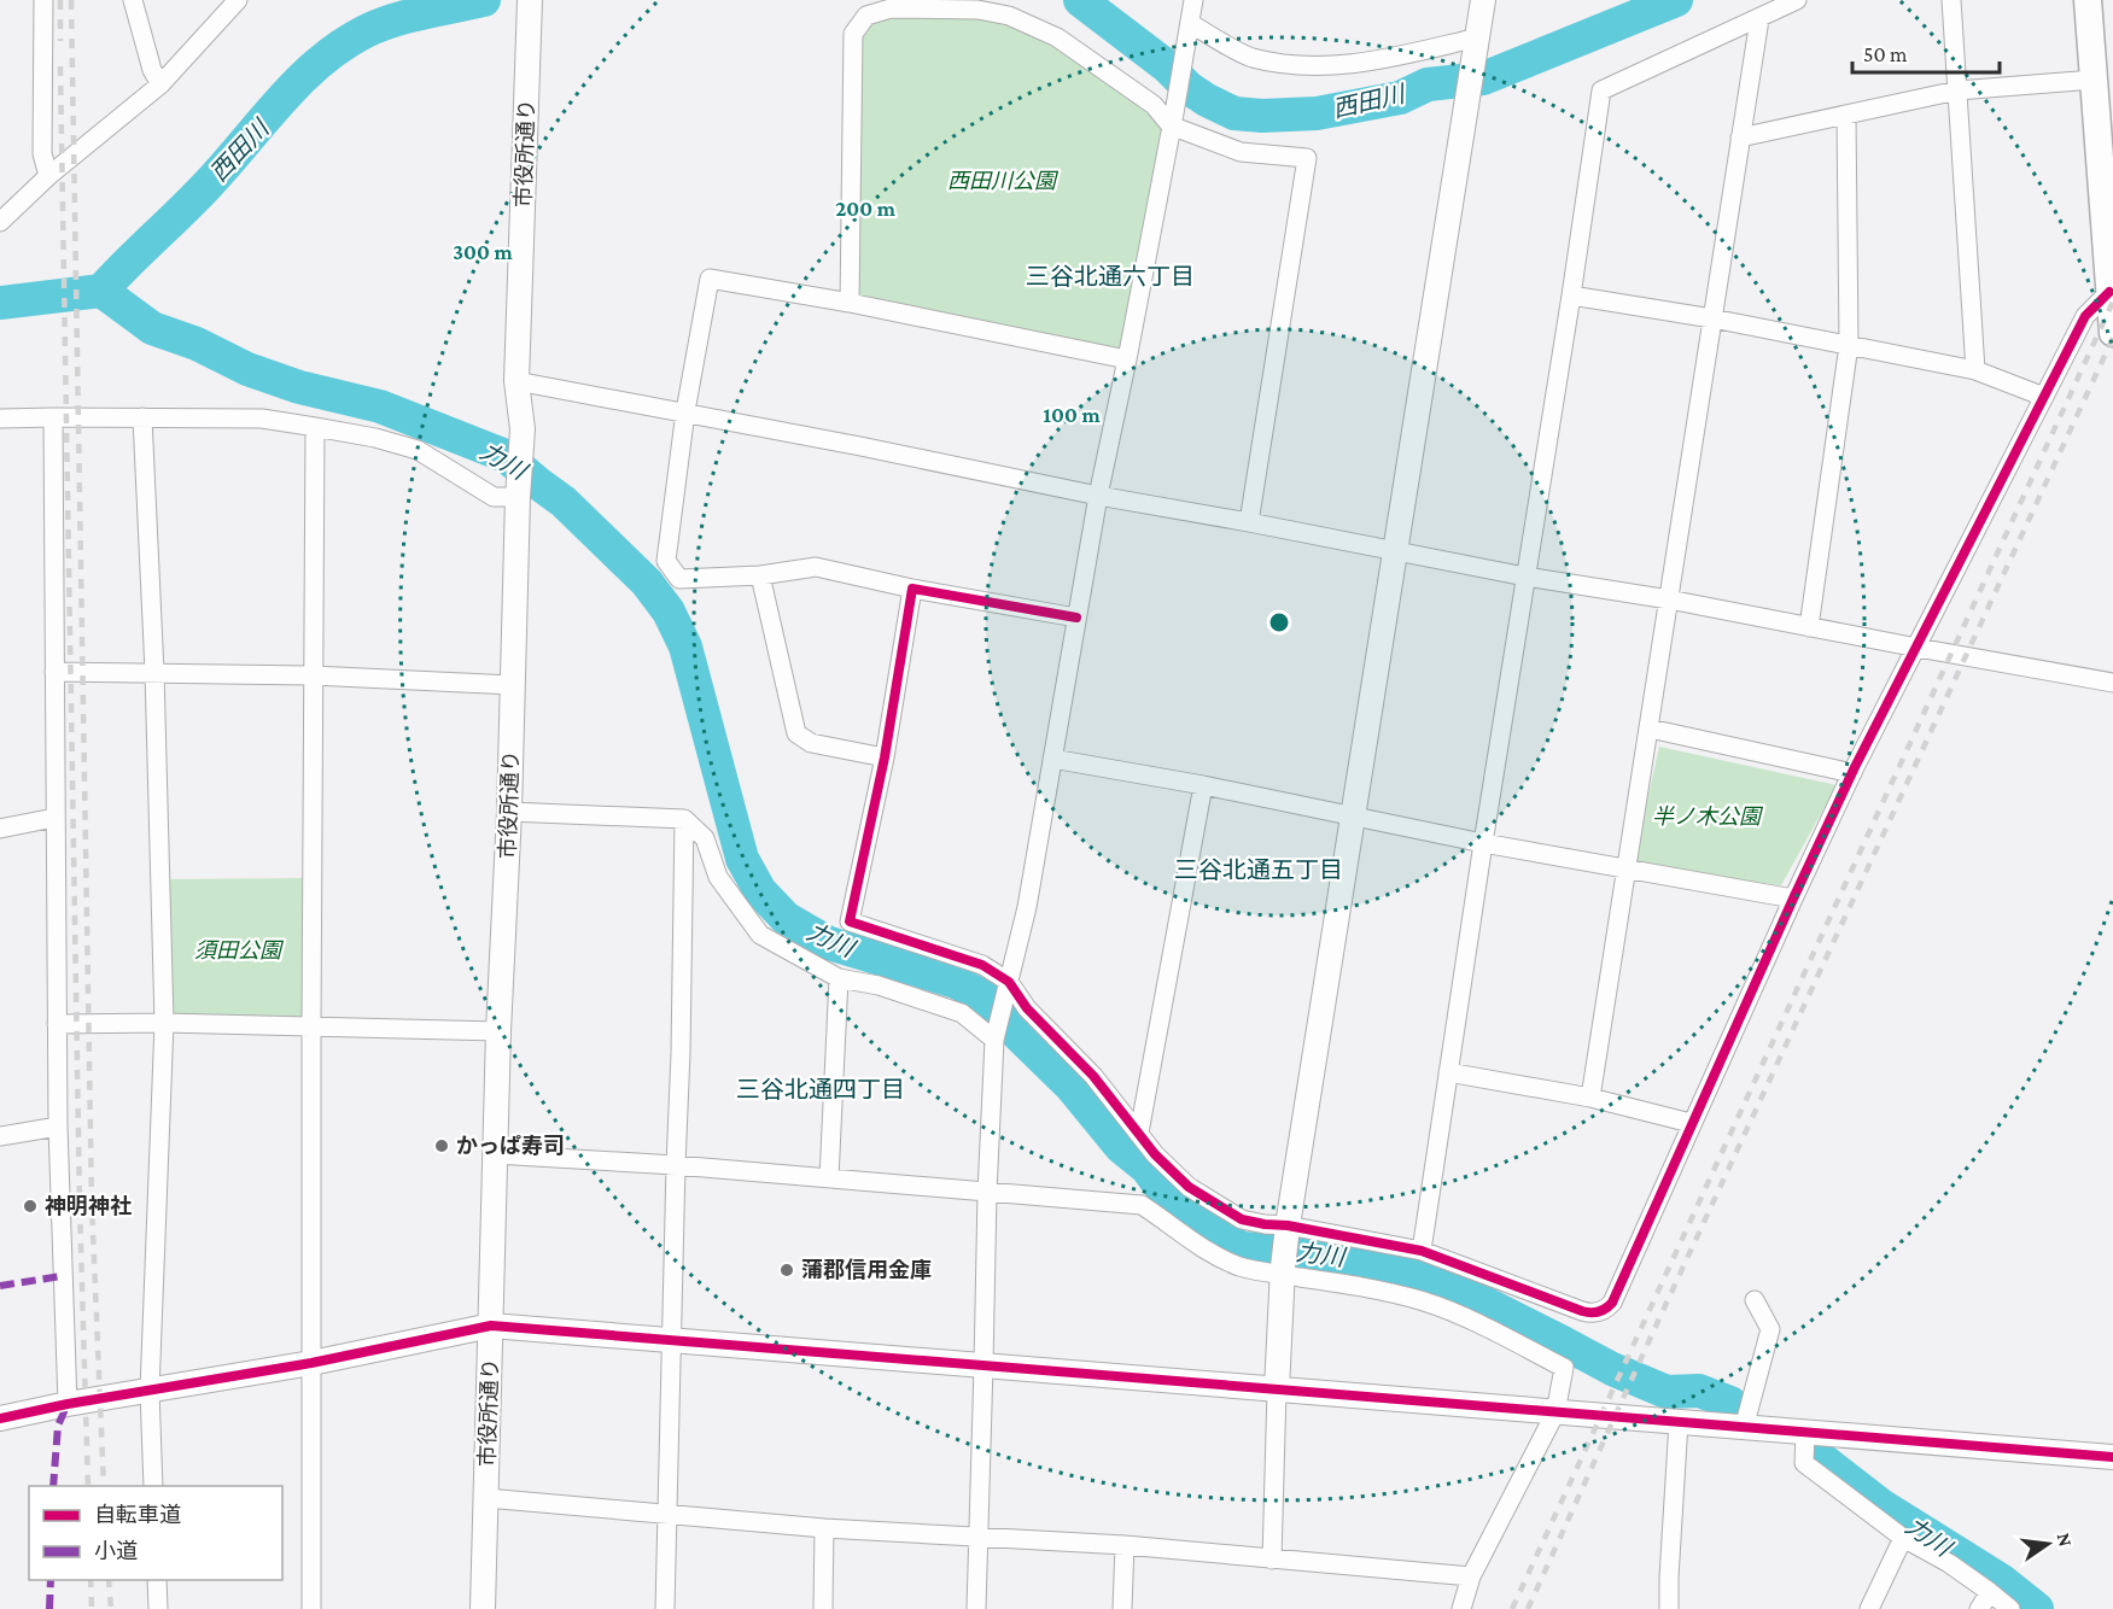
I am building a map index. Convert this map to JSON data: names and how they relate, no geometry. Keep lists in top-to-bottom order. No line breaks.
{"streets":{"street":["市役所通り"]},"districts":["三谷北通六丁目","三谷北通五丁目","三谷北通四丁目"],"water":["西田川","力川"],"parks":["西田川公園","半ノ木公園","須田公園"],"places":["かっぱ寿司","神明神社","蒲郡信用金庫"],"legend":["自転車道","小道"],"scale_bar":"50 m","north":"right","rings":["200 m","300 m","100 m"]}
